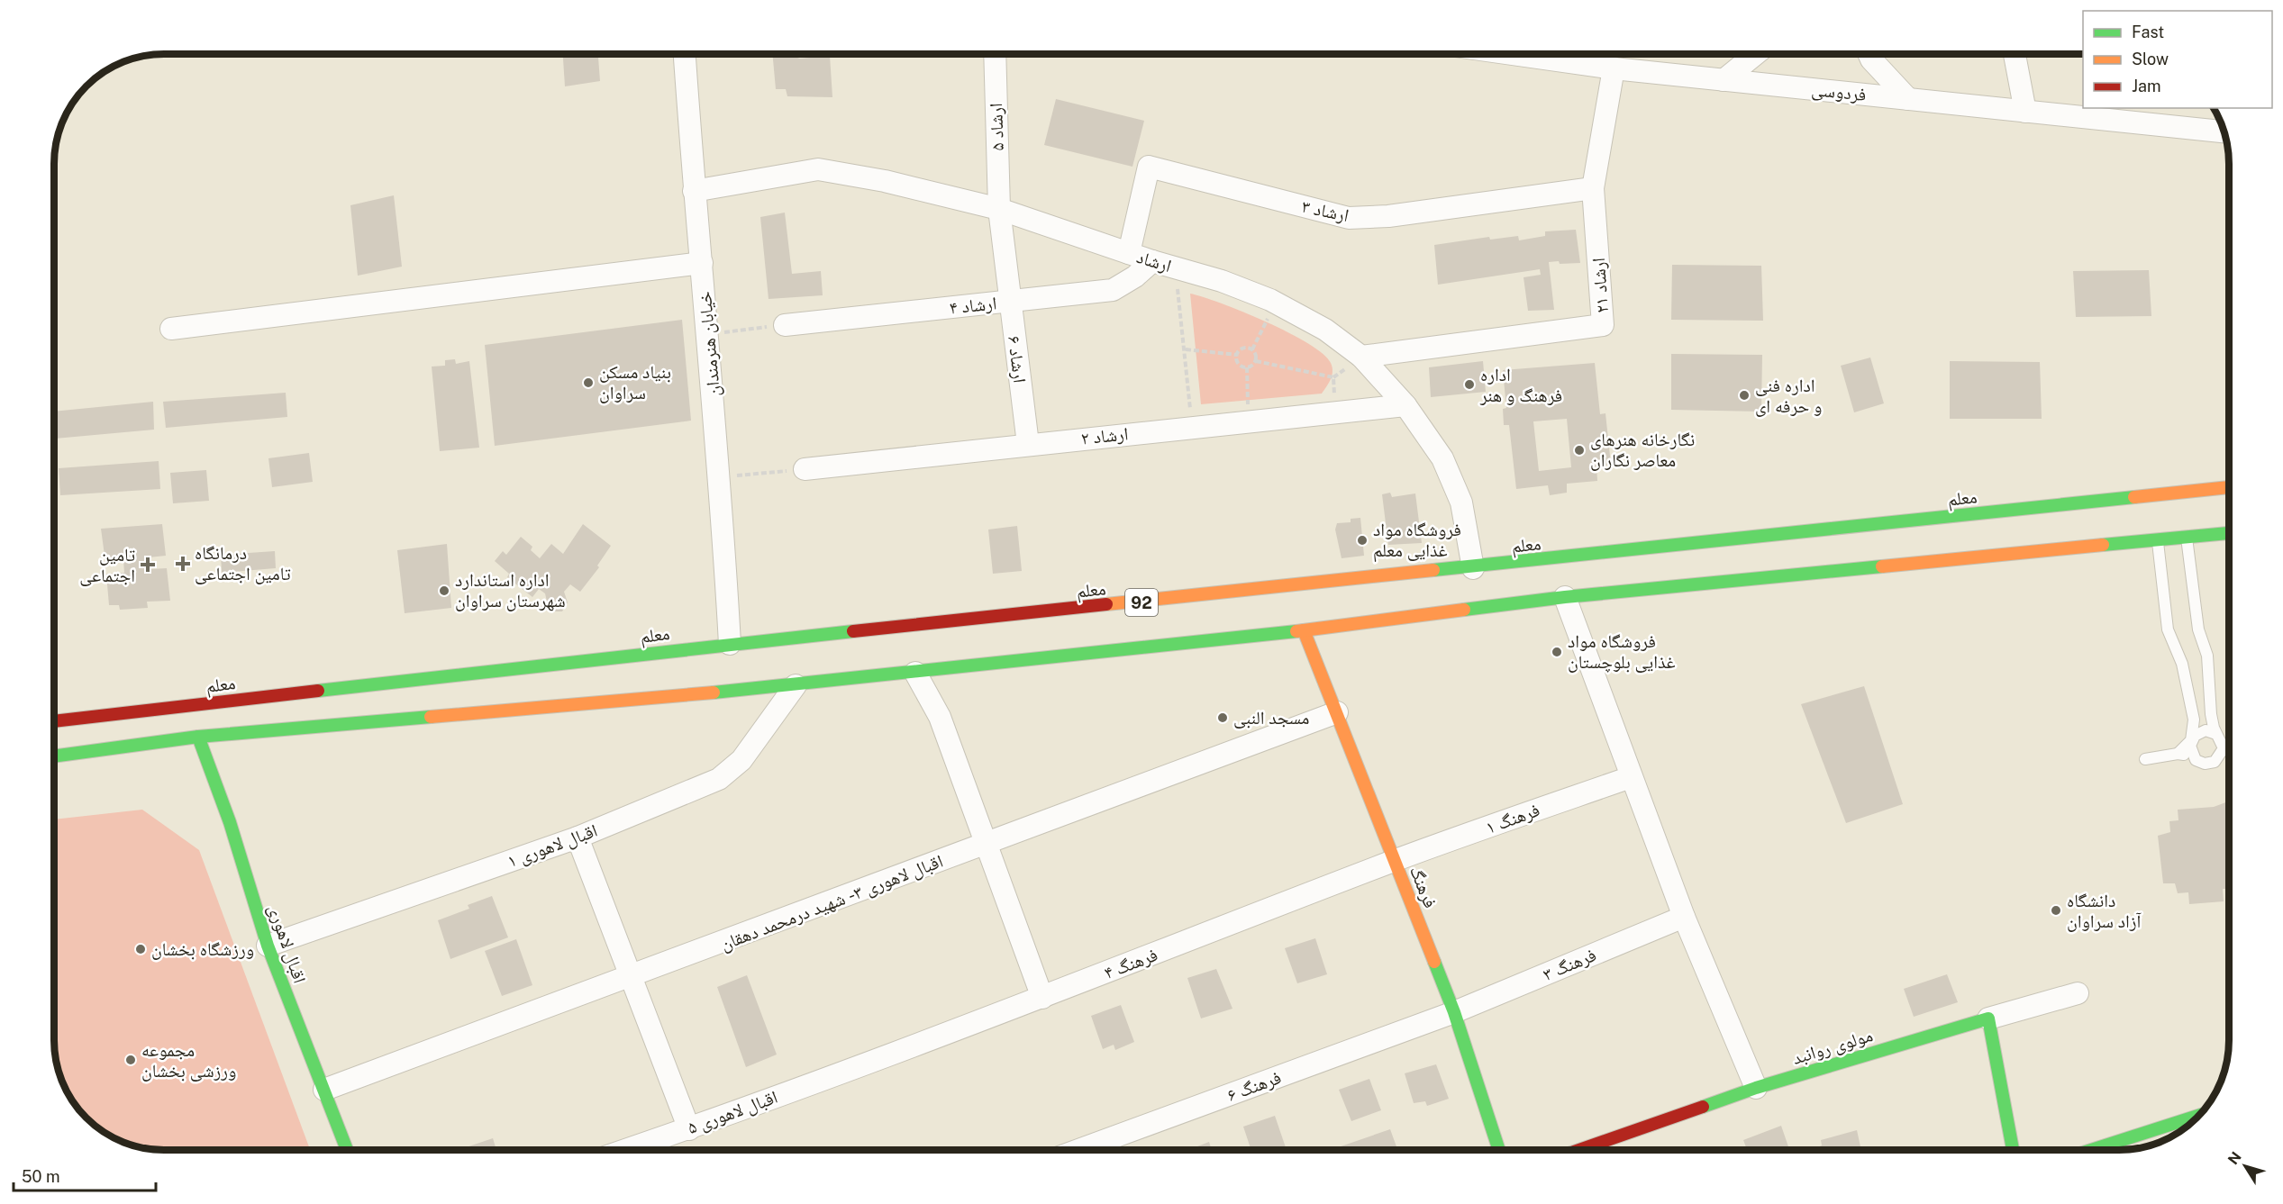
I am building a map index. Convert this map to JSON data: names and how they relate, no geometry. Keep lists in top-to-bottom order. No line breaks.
{"streets":{"main road":["معلم","92","فرهنگ","اقبال لاهوری","مولوی روانبد"],"street":["فردوسی","ارشاد ۵","ارشاد ۳","ارشاد","ارشاد ۲۱","ارشاد ۴","خیابان هنرمندان","ارشاد ۶","ارشاد ۲","فرهنگ ۱","اقبال لاهوری ۱","اقبال لاهوری ۳ - شهید درمحمد دهقان","فرهنگ ۴","فرهنگ ۳","فرهنگ ۶","اقبال لاهوری ۵"]},"crossings":[["فردوسی","ارشاد ۲۱"],["ارشاد ۵","ارشاد"],["ارشاد ۵","ارشاد ۶"],["ارشاد ۳","ارشاد"],["ارشاد ۳","ارشاد ۲۱"],["ارشاد","ارشاد ۲۱"],["ارشاد","ارشاد ۴"],["ارشاد","خیابان هنرمندان"],["ارشاد","ارشاد ۶"],["ارشاد","ارشاد ۲"],["ارشاد","معلم"],["ارشاد ۴","ارشاد ۶"],["خیابان هنرمندان","معلم"],["ارشاد ۶","ارشاد ۲"],["فرهنگ ۱","فرهنگ"],["فرهنگ ۱","فرهنگ ۴"],["اقبال لاهوری ۱","اقبال لاهوری"],["فرهنگ","اقبال لاهوری ۳ - شهید درمحمد دهقان"],["فرهنگ","فرهنگ ۴"],["فرهنگ","فرهنگ ۳"],["فرهنگ","فرهنگ ۶"],["اقبال لاهوری ۳ - شهید درمحمد دهقان","اقبال لاهوری"],["فرهنگ ۴","اقبال لاهوری ۵"],["فرهنگ ۳","فرهنگ ۶"]],"places":{"other":["بنیاد مسکن سراوان","اداره فرهنگ و هنر","اداره فنی و حرفه ای","نگارخانه هنرهای معاصر نگاران","فروشگاه مواد غذایی معلم","اداره استاندارد شهرستان سراوان","فروشگاه مواد غذایی بلوچستان","مسجد النبی","دانشگاه آزاد سراوان","ورزشگاه بخشان","مجموعه ورزشی بخشان"],"health":["درمانگاه تامین اجتماعی","تامین اجتماعی"]},"legend":["Fast","Slow","Jam"],"scale_bar":"50 m","north":"top left"}
